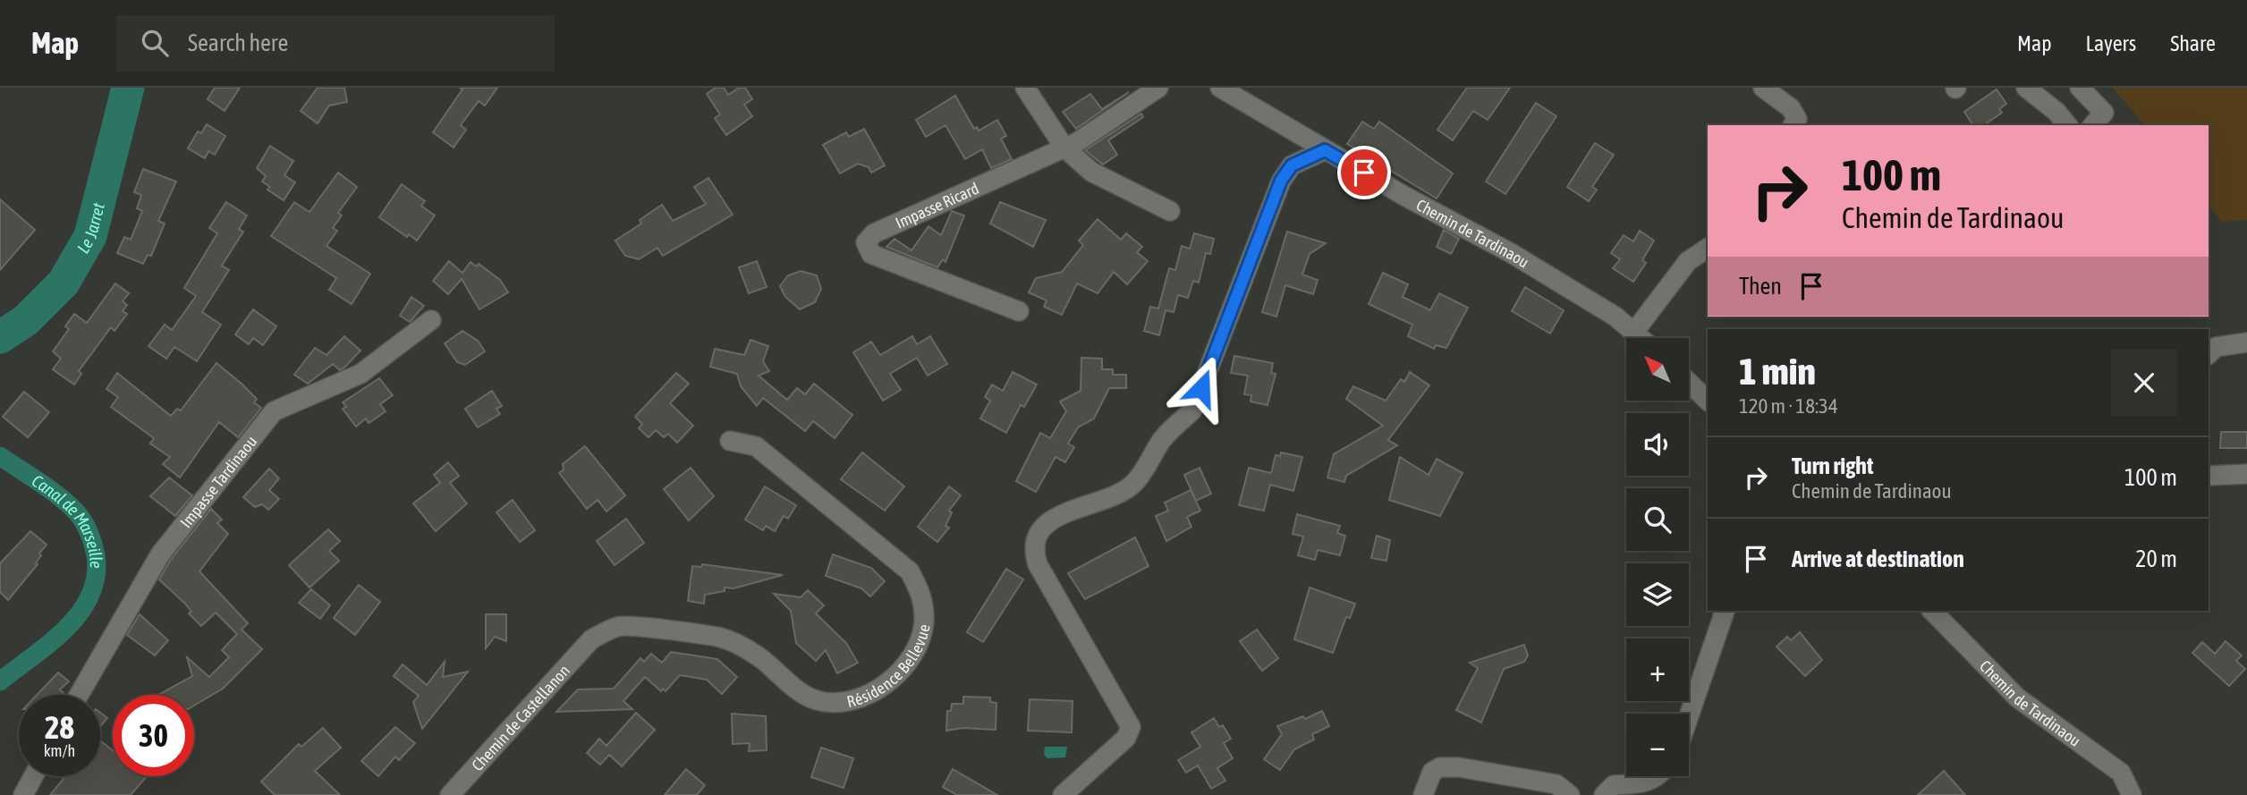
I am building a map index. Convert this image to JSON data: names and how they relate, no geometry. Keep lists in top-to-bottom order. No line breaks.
{"streets":{"street":["Impasse Ricard","Chemin de Tardinaou","Impasse Tardinaou","Résidence Bellevue","Chemin de Castellanon"]},"crossings":[["Résidence Bellevue","Chemin de Castellanon"]],"water":["Le Jarret","Canal de Marseille"],"north":"top left","page":{"header":"Map","search":"Search here","nav":["Map","Layers","Share"],"turn":["100 m","Chemin de Tardinaou"],"then":"Then","heading":["1 min","120 m · 18:34"],"map_buttons":["+","−"],"list":[{"name":"Turn right","note":"Chemin de Tardinaou","value":"100 m"},{"name":"Arrive at destination","value":"20 m"}],"speed":"28 km/h","limit":"30"}}
